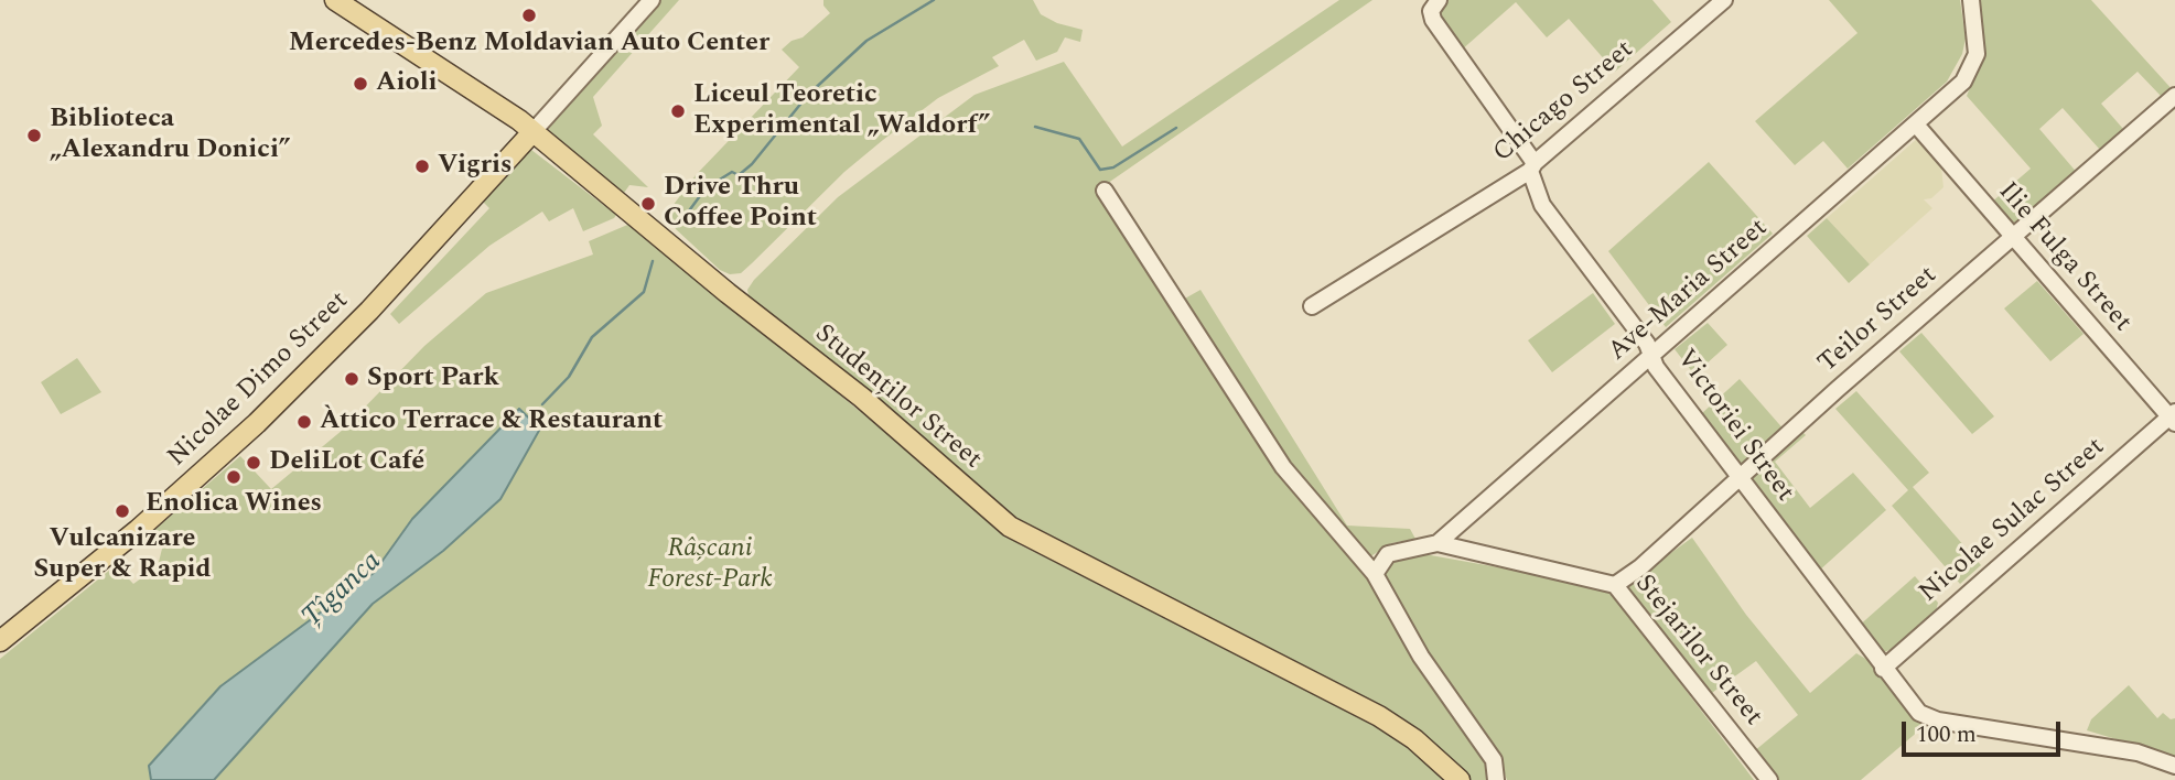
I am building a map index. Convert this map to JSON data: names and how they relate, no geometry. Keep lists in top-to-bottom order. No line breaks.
{"streets":{"main road":["Nicolae Dimo Street","Studenților Street"],"street":["Chicago Street","Ilie Fulga Street","Ave-Maria Street","Teilor Street","Victoriei Street","Nicolae Sulac Street","Stejarilor Street"]},"crossings":[["Chicago Street","Victoriei Street"],["Ilie Fulga Street","Ave-Maria Street"],["Ilie Fulga Street","Teilor Street"],["Ilie Fulga Street","Nicolae Sulac Street"],["Ave-Maria Street","Victoriei Street"],["Ave-Maria Street","Stejarilor Street"],["Teilor Street","Victoriei Street"],["Teilor Street","Stejarilor Street"],["Nicolae Dimo Street","Studenților Street"],["Victoriei Street","Nicolae Sulac Street"]],"water":["Țîganca"],"parks":["Râșcani Forest-Park"],"places":["Mercedes-Benz Moldavian Auto Center","Aioli","Liceul Teoretic Experimental „Waldorf”","Biblioteca „Alexandru Donici”","Vigris","Drive Thru Coffee Point","Sport Park","Àttico Terrace & Restaurant","DeliLot Café","Enolica Wines","Vulcanizare Super & Rapid"],"scale_bar":"100 m"}
